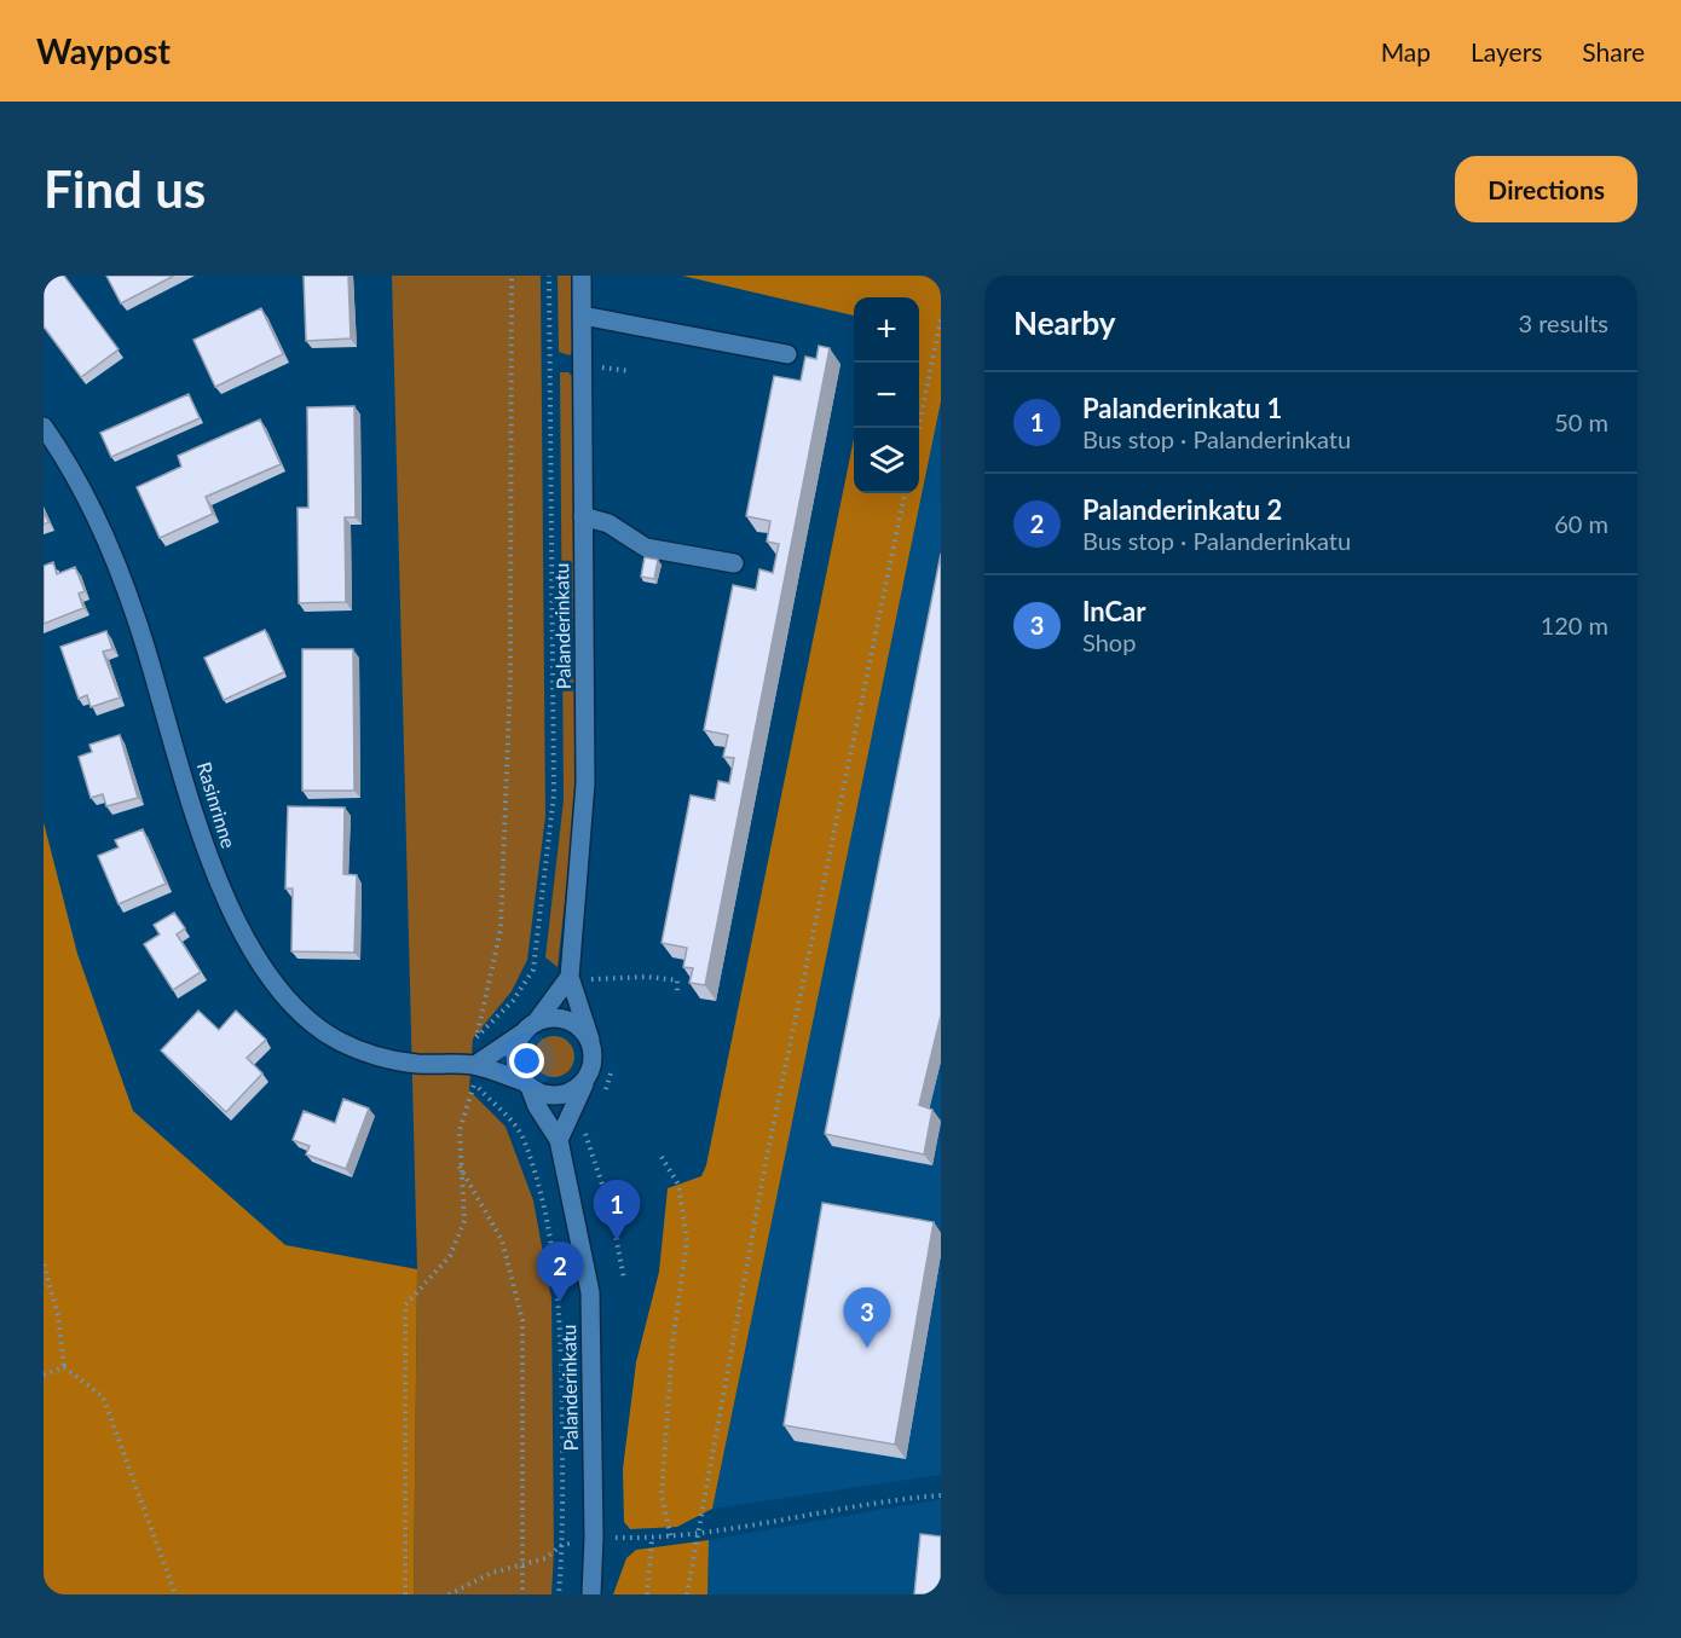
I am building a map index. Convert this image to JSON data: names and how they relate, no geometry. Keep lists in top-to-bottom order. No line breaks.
{"streets":{"street":["Palanderinkatu","Rasinrinne"]},"crossings":[["Palanderinkatu","Rasinrinne"]],"page":{"header":"Waypost","nav":["Map","Layers","Share"],"buttons":"Directions","title":"Find us","heading":["Nearby","3 results"],"map_buttons":["+","−"],"list":[{"mark":"1","name":"Palanderinkatu 1","note":"Bus stop · Palanderinkatu","value":"50 m"},{"mark":"2","name":"Palanderinkatu 2","note":"Bus stop · Palanderinkatu","value":"60 m"},{"mark":"3","name":"InCar","note":"Shop","value":"120 m"}],"pins":["1","2","3"]}}
